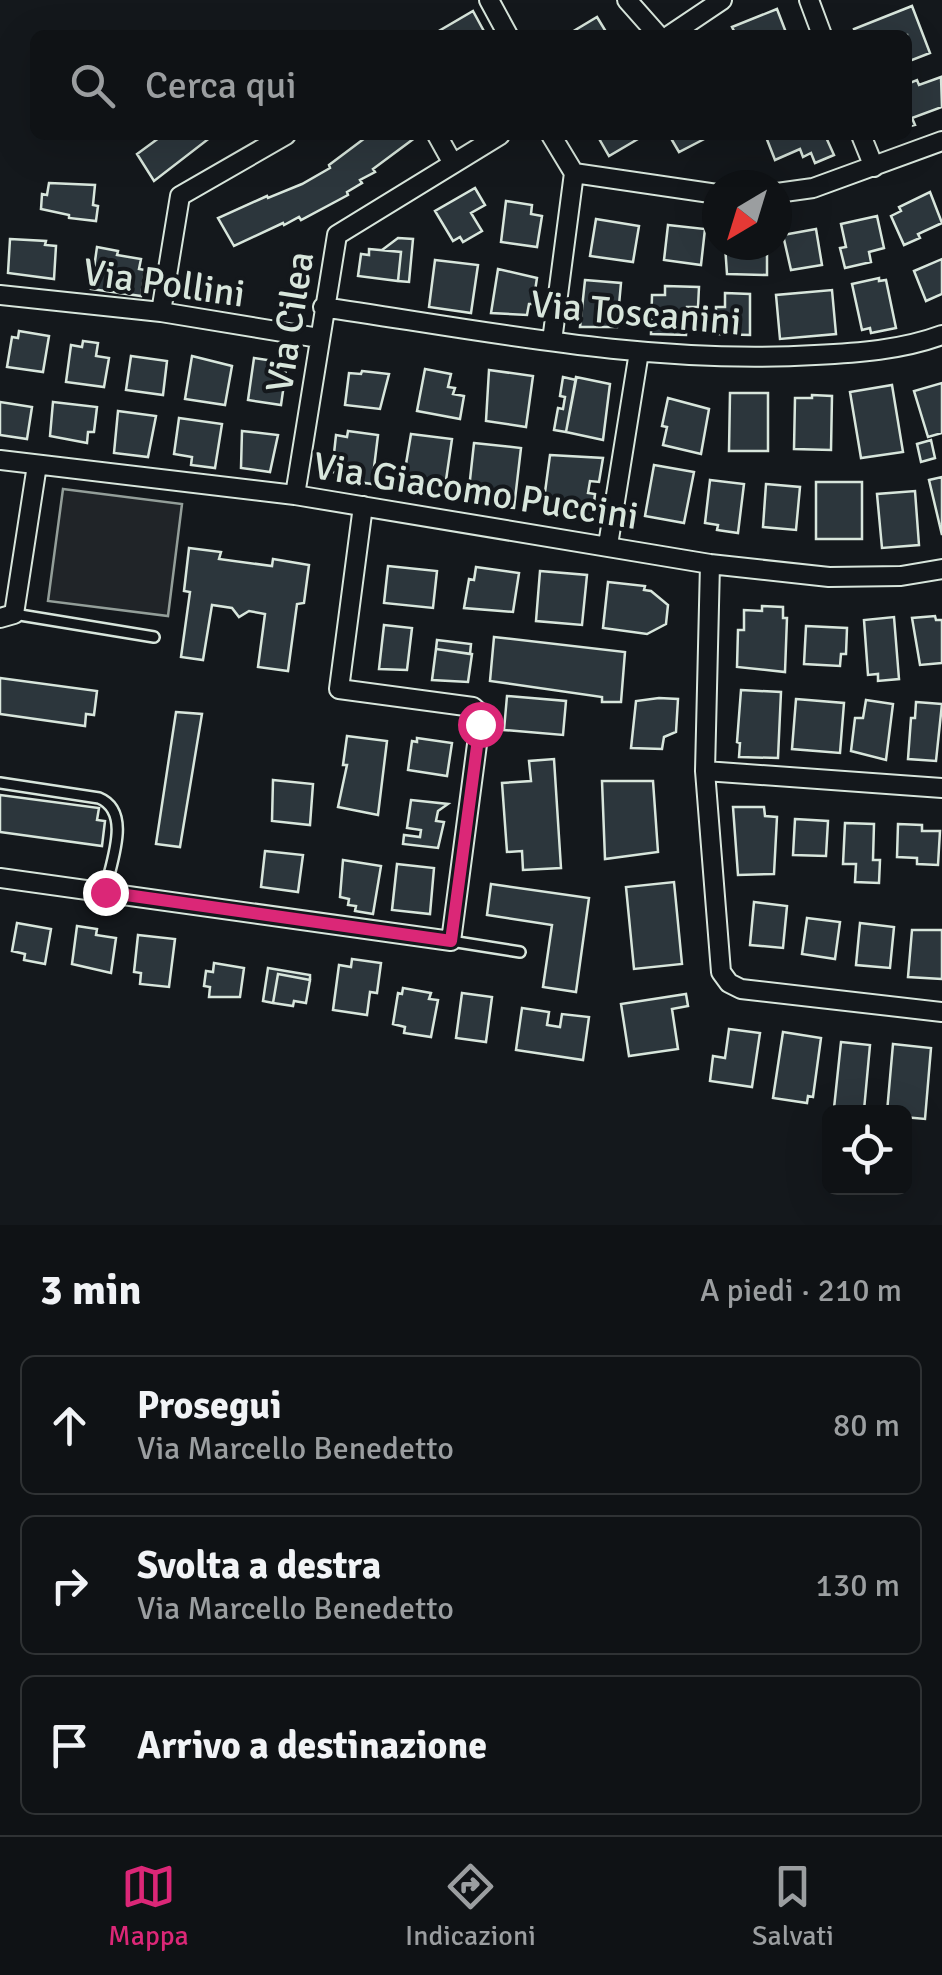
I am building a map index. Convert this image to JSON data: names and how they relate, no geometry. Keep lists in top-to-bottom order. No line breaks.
{"streets":{"street":["Via Pollini","Via Toscanini","Via Cilea","Via Giacomo Puccini"]},"crossings":[["Via Pollini","Via Cilea"],["Via Toscanini","Via Cilea"],["Via Cilea","Via Giacomo Puccini"]],"north":"bottom left","page":{"search":"Cerca qui","heading":["3 min","A piedi · 210 m"],"list":[["Prosegui","Via Marcello Benedetto","80 m"],["Svolta a destra","Via Marcello Benedetto","130 m"],"Arrivo a destinazione"],"nav":["Mappa","Indicazioni","Salvati"]}}
